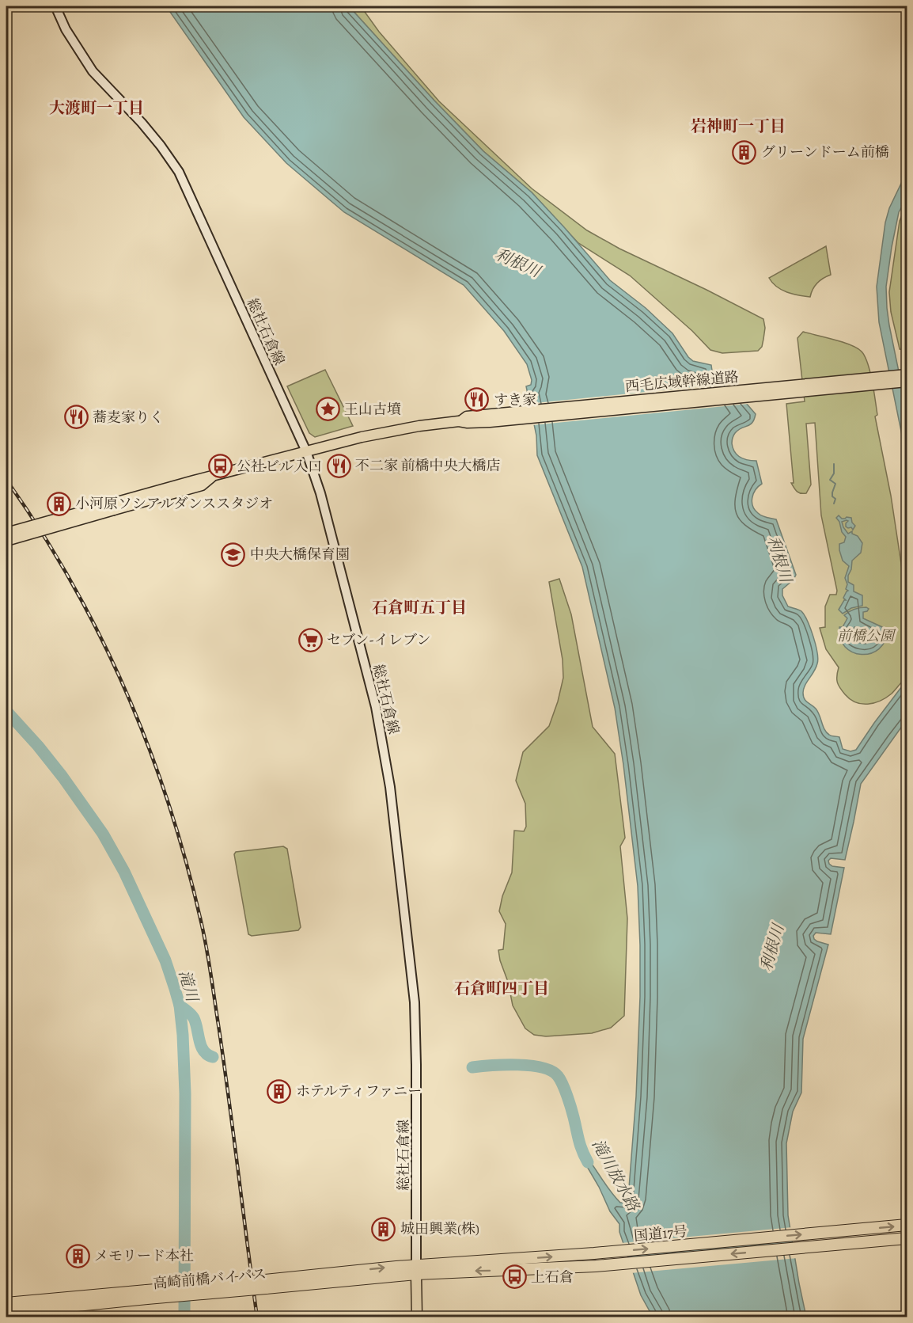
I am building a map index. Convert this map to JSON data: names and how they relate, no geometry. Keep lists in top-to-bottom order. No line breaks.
{"streets":{"highway":["国道17号","高崎前橋バイパス"],"main road":["総社石倉線","西毛広域幹線道路"]},"crossings":[["総社石倉線","西毛広域幹線道路"],["総社石倉線","国道17号"],["総社石倉線","高崎前橋バイパス"],["国道17号","高崎前橋バイパス"]],"districts":["大渡町一丁目","岩神町一丁目","石倉町五丁目","石倉町四丁目"],"water":["利根川","滝川","滝川放水路"],"parks":["前橋公園"],"places":{"building":["グリーンドーム前橋","小河原ソシアルダンススタジオ","ホテルティファニー","城田興業(株)","メモリード本社"],"restaurant":["すき家","蕎麦家りく","不二家 前橋中央大橋店"],"place":["王山古墳"],"bus stop":["公社ビル入口","上石倉"],"school or university":["中央大橋保育園"],"supermarket":["セブン-イレブン"]}}
